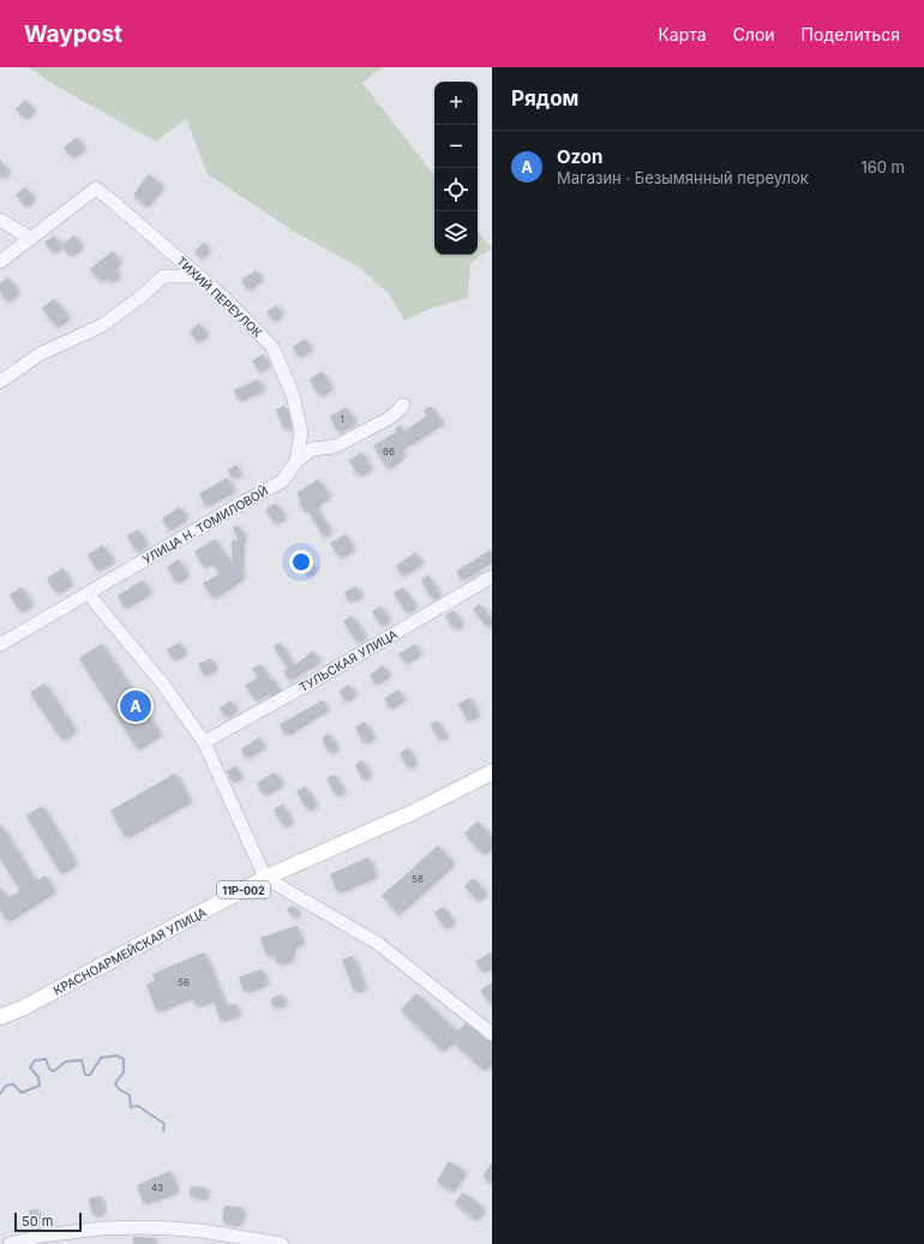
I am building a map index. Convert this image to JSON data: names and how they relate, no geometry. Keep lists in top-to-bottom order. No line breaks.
{"streets":{"main road":["11Р-002","КРАСНОАРМЕЙСКАЯ УЛИЦА"],"street":["ТИХИЙ ПЕРЕУЛОК","УЛИЦА Н. ТОМИЛОВОЙ","ТУЛЬСКАЯ УЛИЦА"]},"crossings":[["ТИХИЙ ПЕРЕУЛОК","УЛИЦА Н. ТОМИЛОВОЙ"]],"house_numbers":["1","66","58","56","43"],"scale_bar":"50 m","page":{"header":"Waypost","nav":["Карта","Слои","Поделиться"],"heading":"Рядом","map_buttons":["+","−"],"list":[{"mark":"A","name":"Ozon","note":"Магазин · Безымянный переулок","value":"160 m"}],"pins":"A","scale":"50 m"}}
